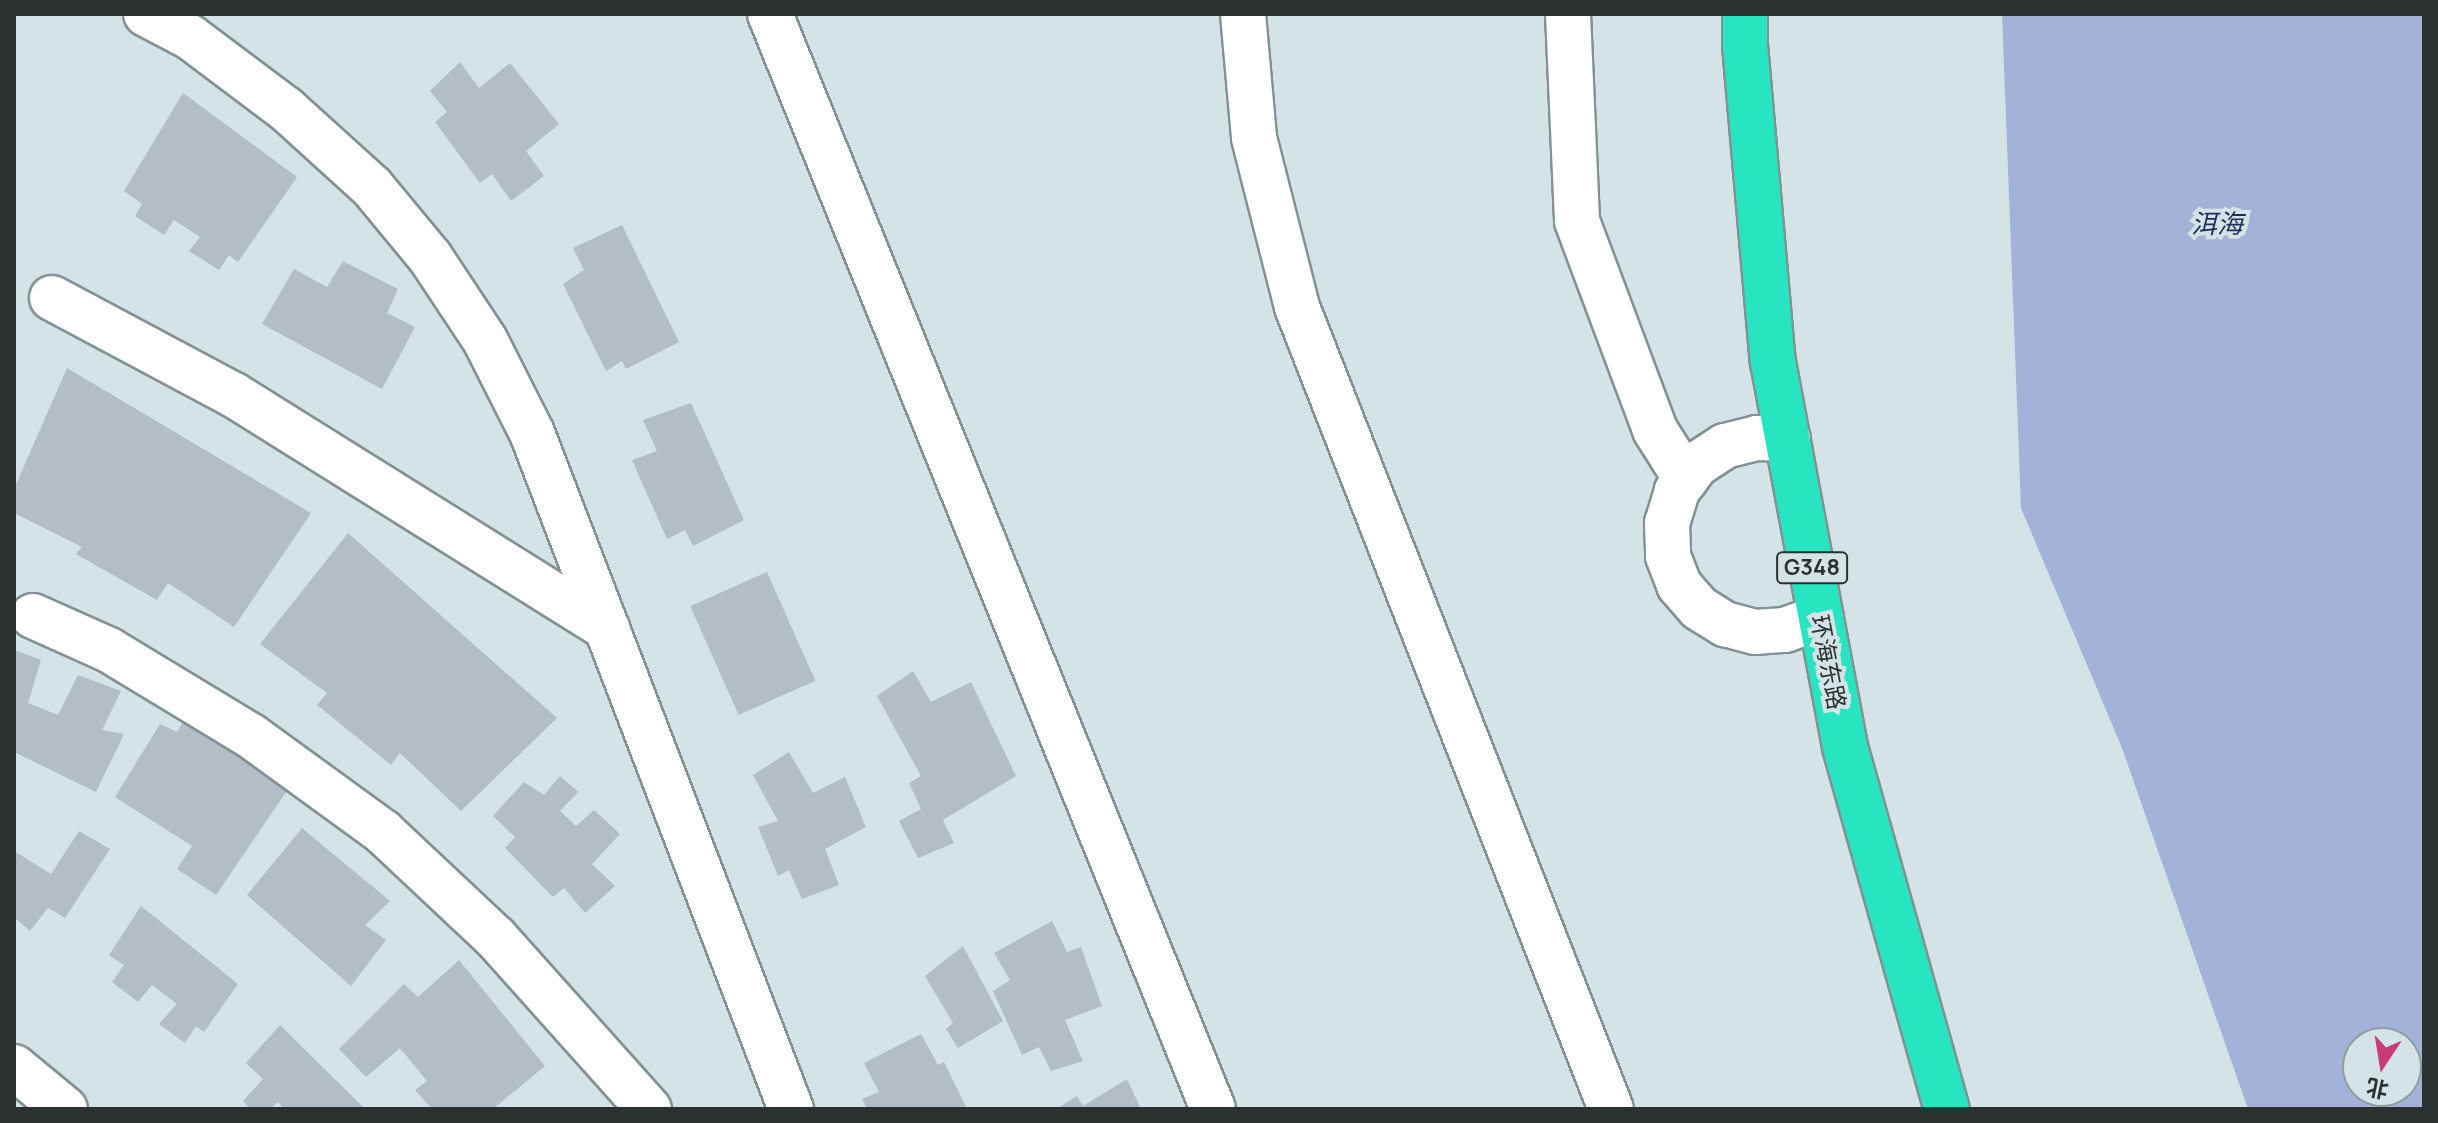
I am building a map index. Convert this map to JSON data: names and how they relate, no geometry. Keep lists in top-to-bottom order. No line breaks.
{"streets":{"highway":["G348","环海东路"]},"water":["洱海"],"north":"bottom"}
